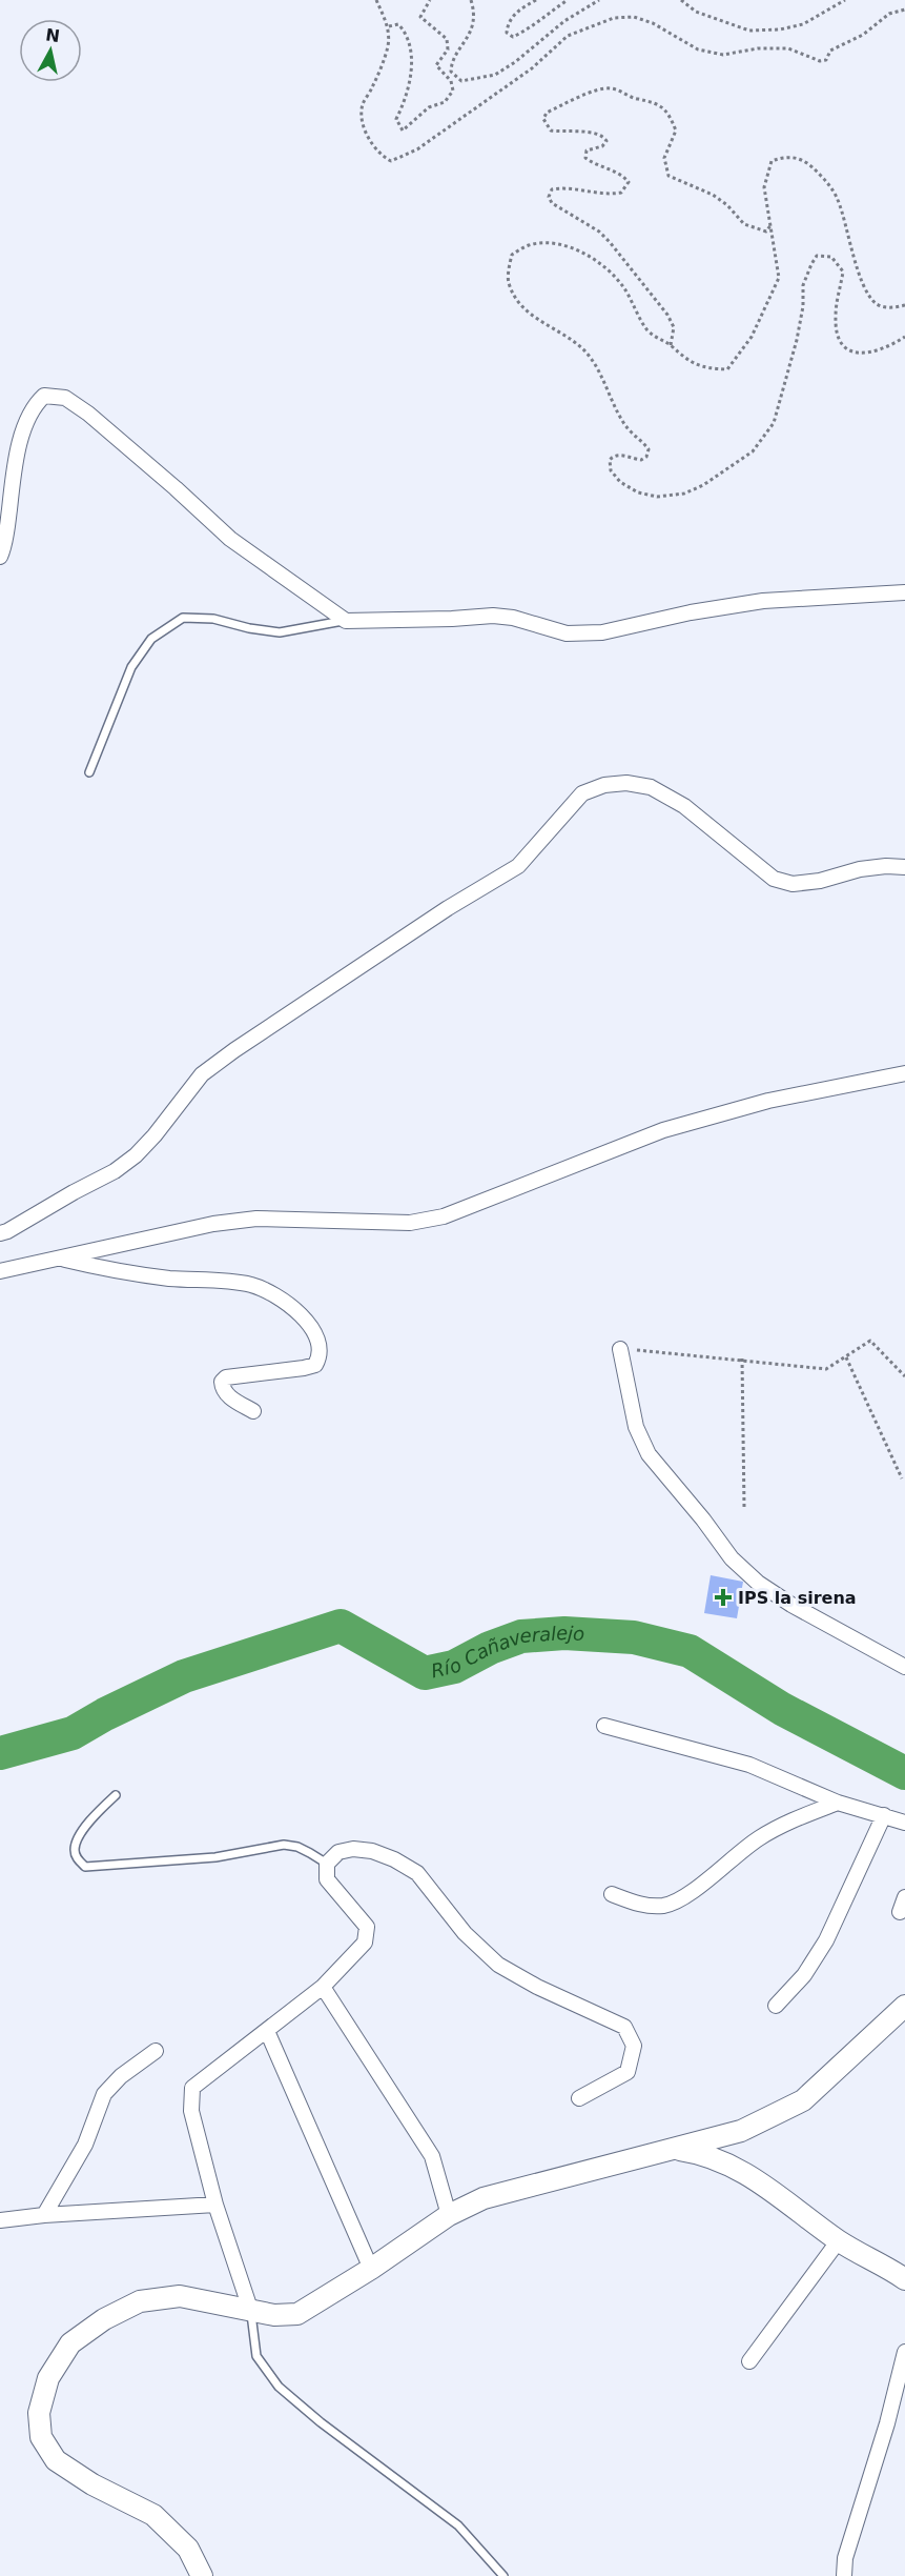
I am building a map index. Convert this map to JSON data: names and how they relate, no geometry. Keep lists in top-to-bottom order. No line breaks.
{"water":["Río Cañaveralejo"],"places":{"health":["IPS la sirena"]},"north":"top"}
